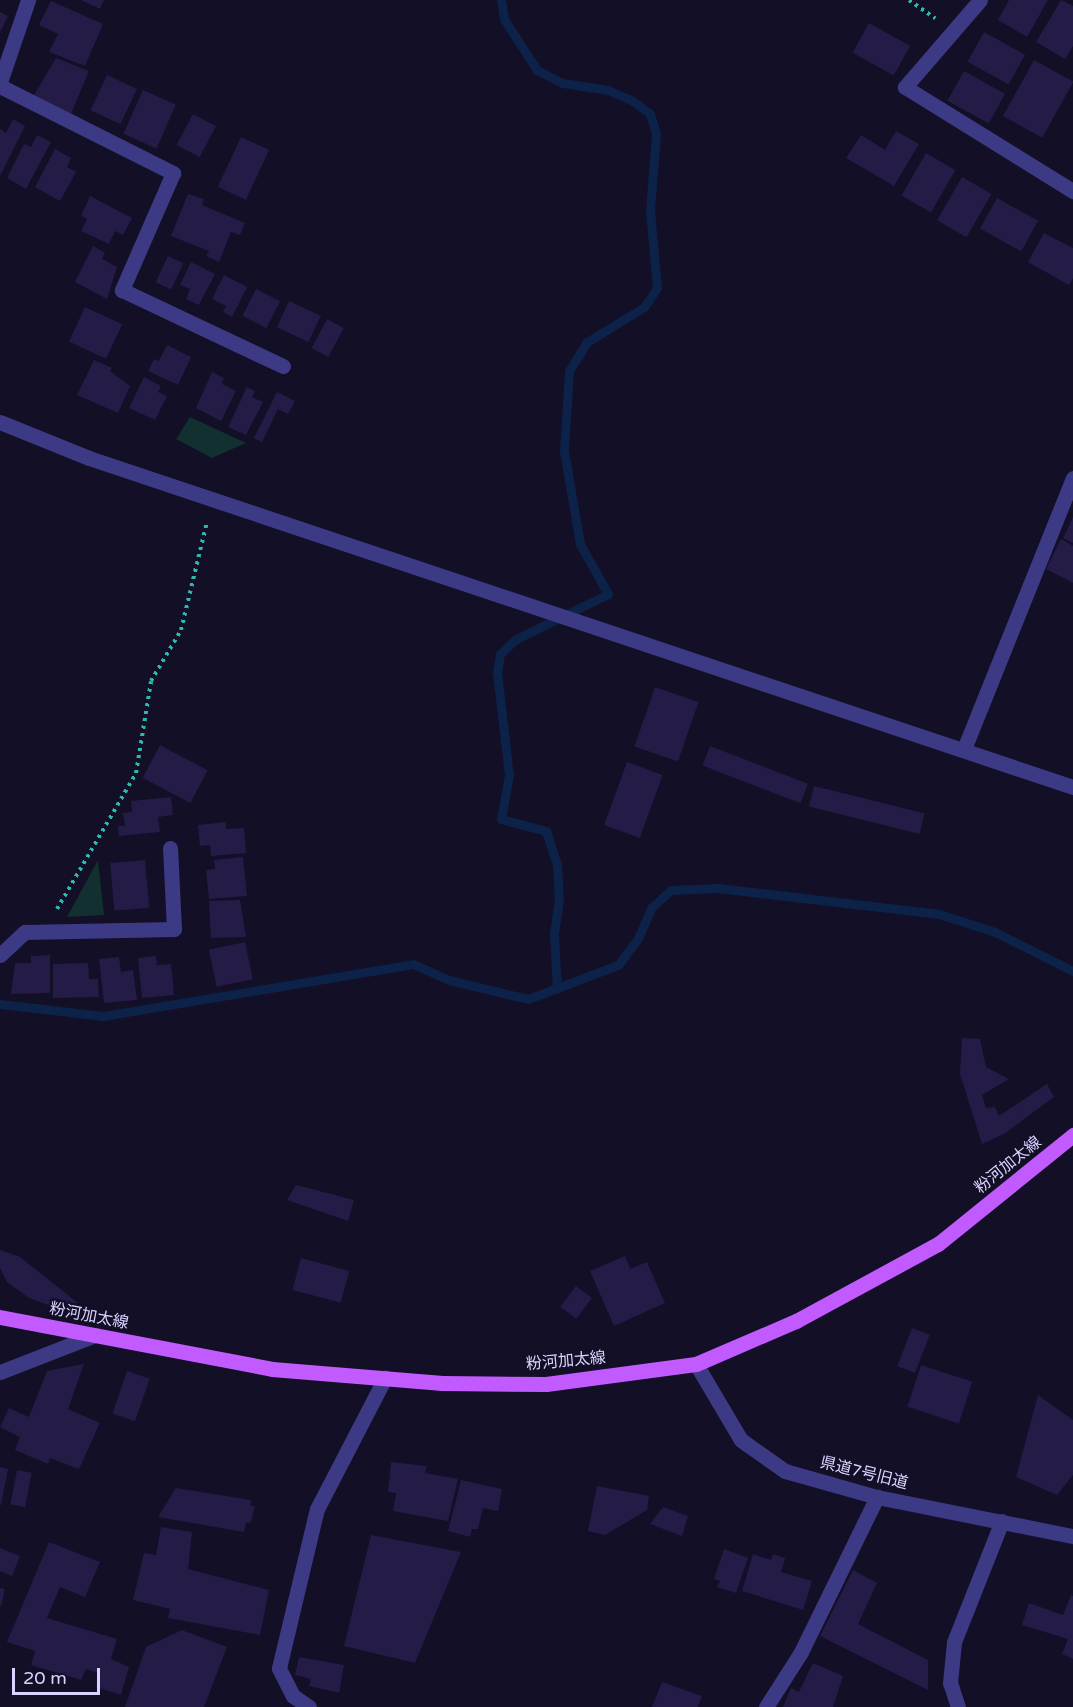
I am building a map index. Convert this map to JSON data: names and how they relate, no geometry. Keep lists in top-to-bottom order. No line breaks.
{"streets":{"main road":["粉河加太線"],"street":["県道7号旧道"]},"crossings":[["粉河加太線","県道7号旧道"]],"scale_bar":"20 m"}
